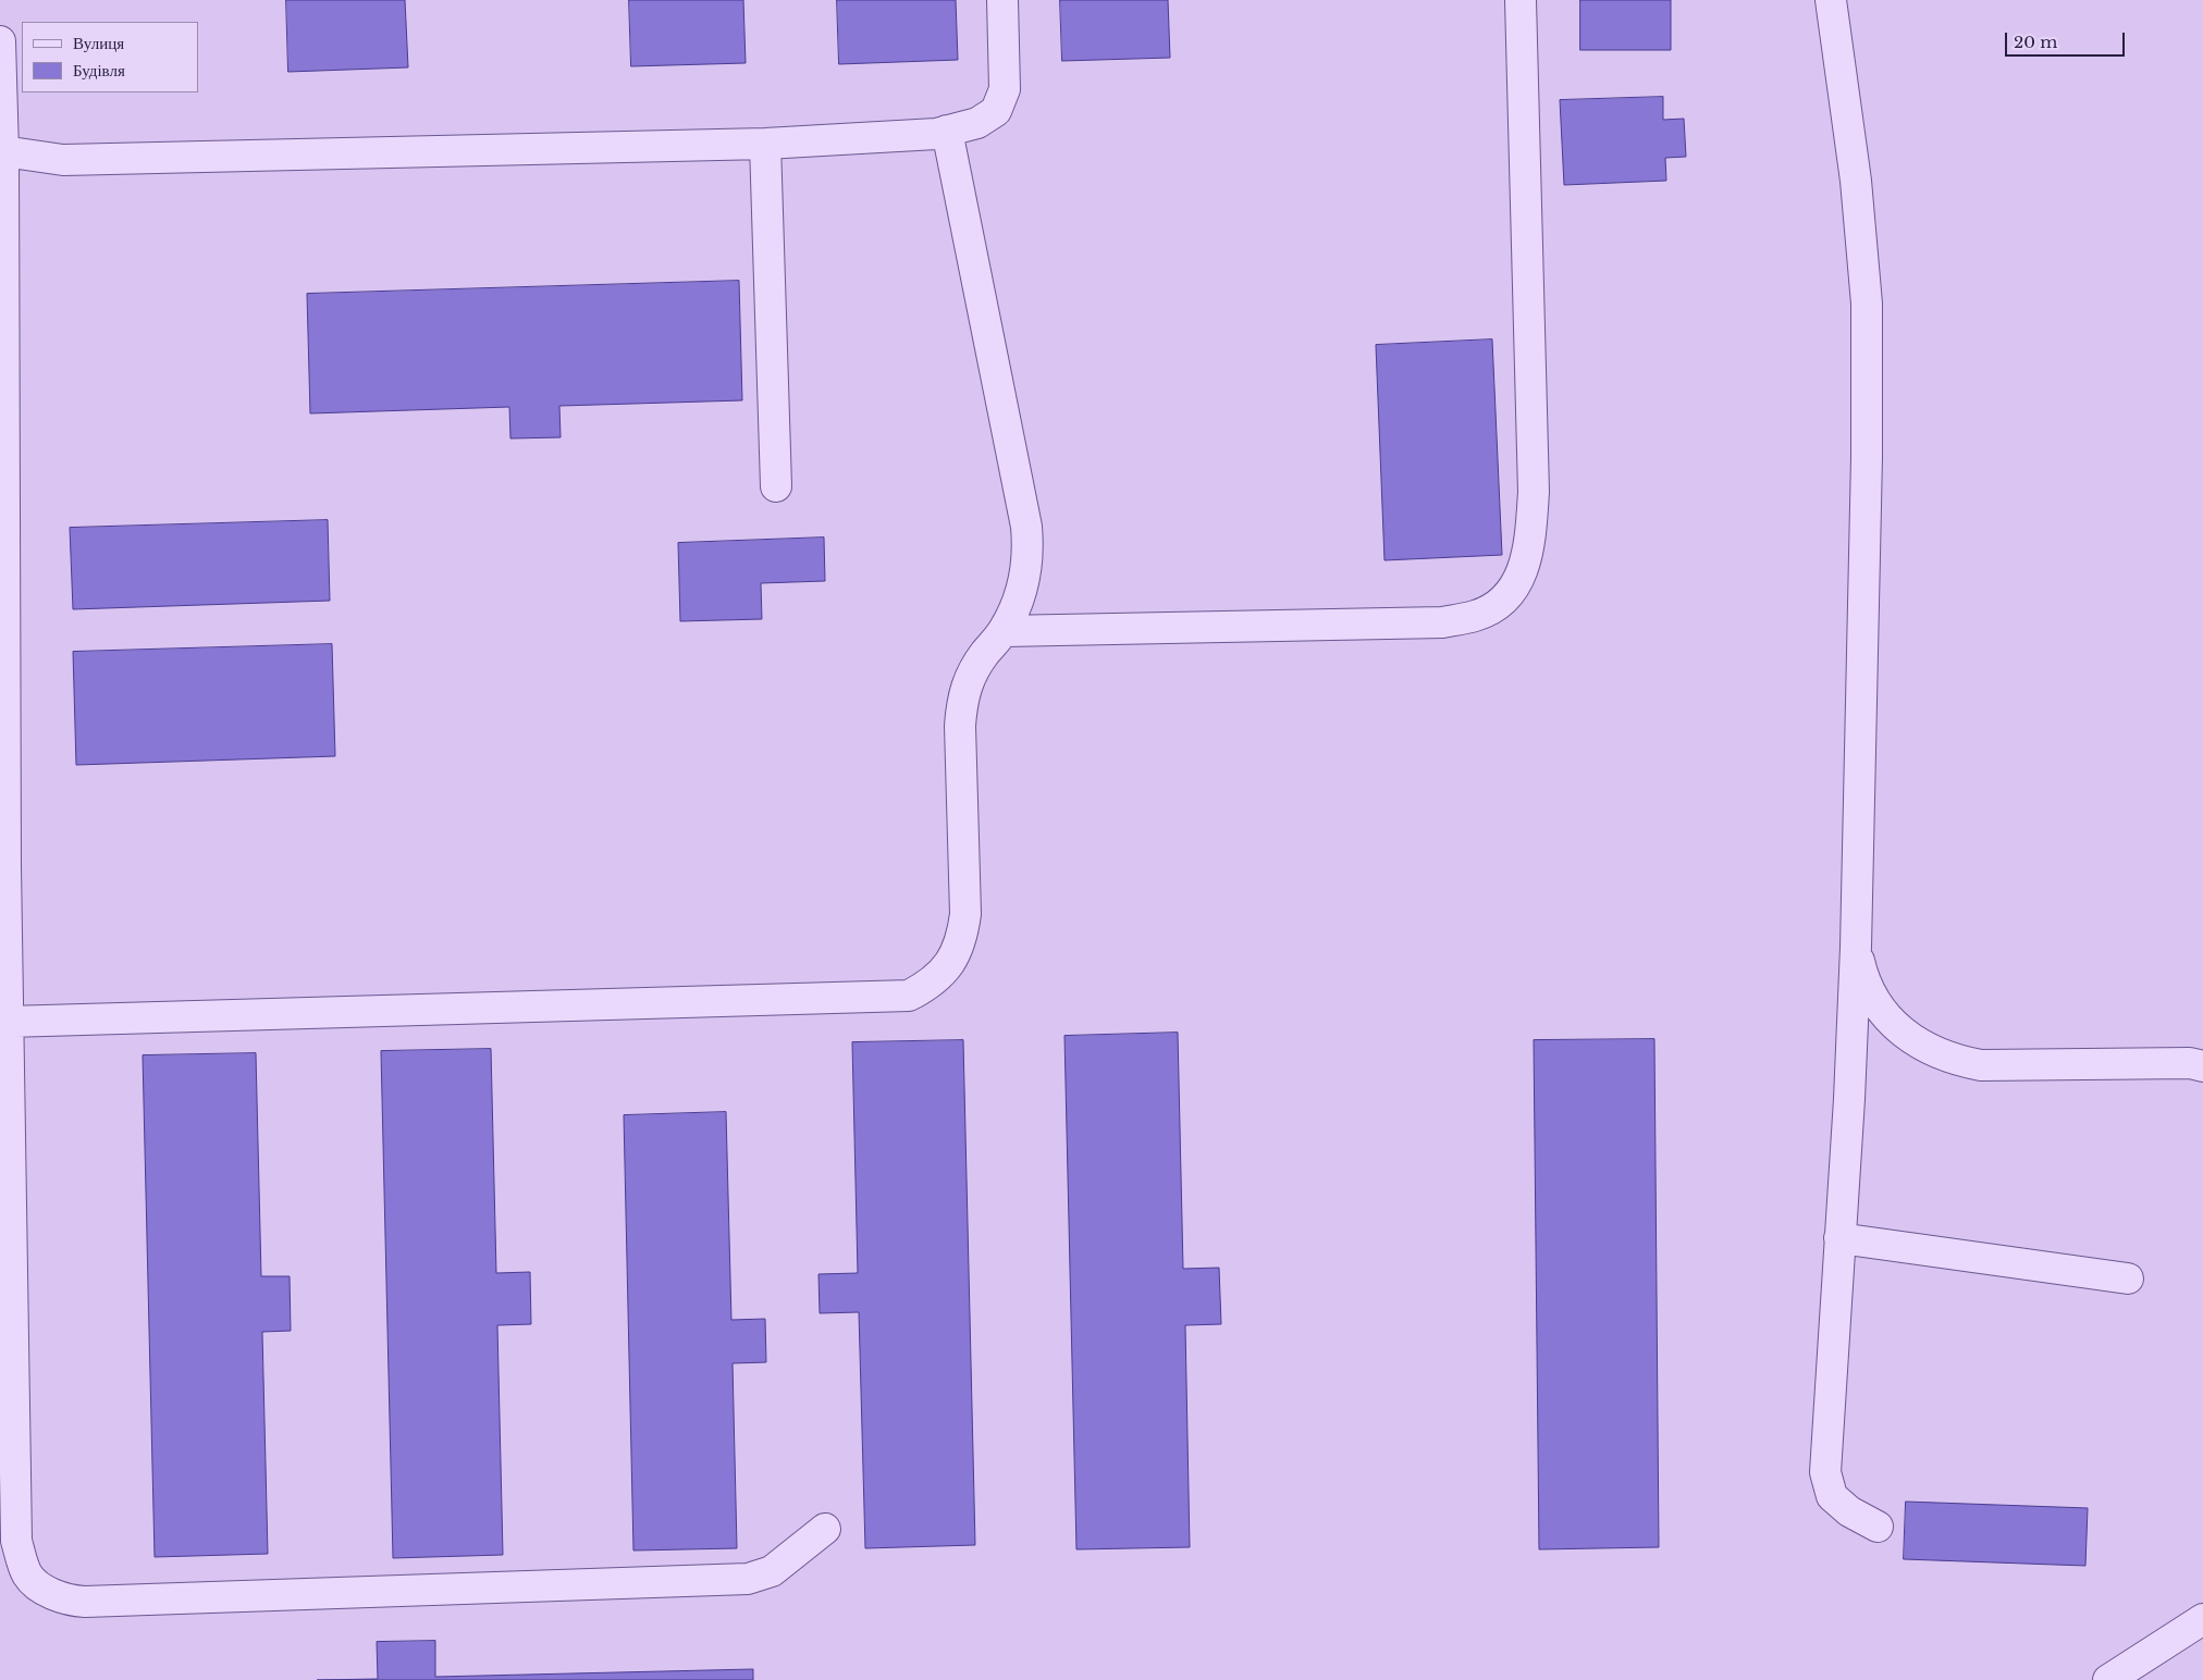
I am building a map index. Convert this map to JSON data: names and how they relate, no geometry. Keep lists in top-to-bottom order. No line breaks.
{"legend":["Вулиця","Будівля"],"scale_bar":"20 m"}
